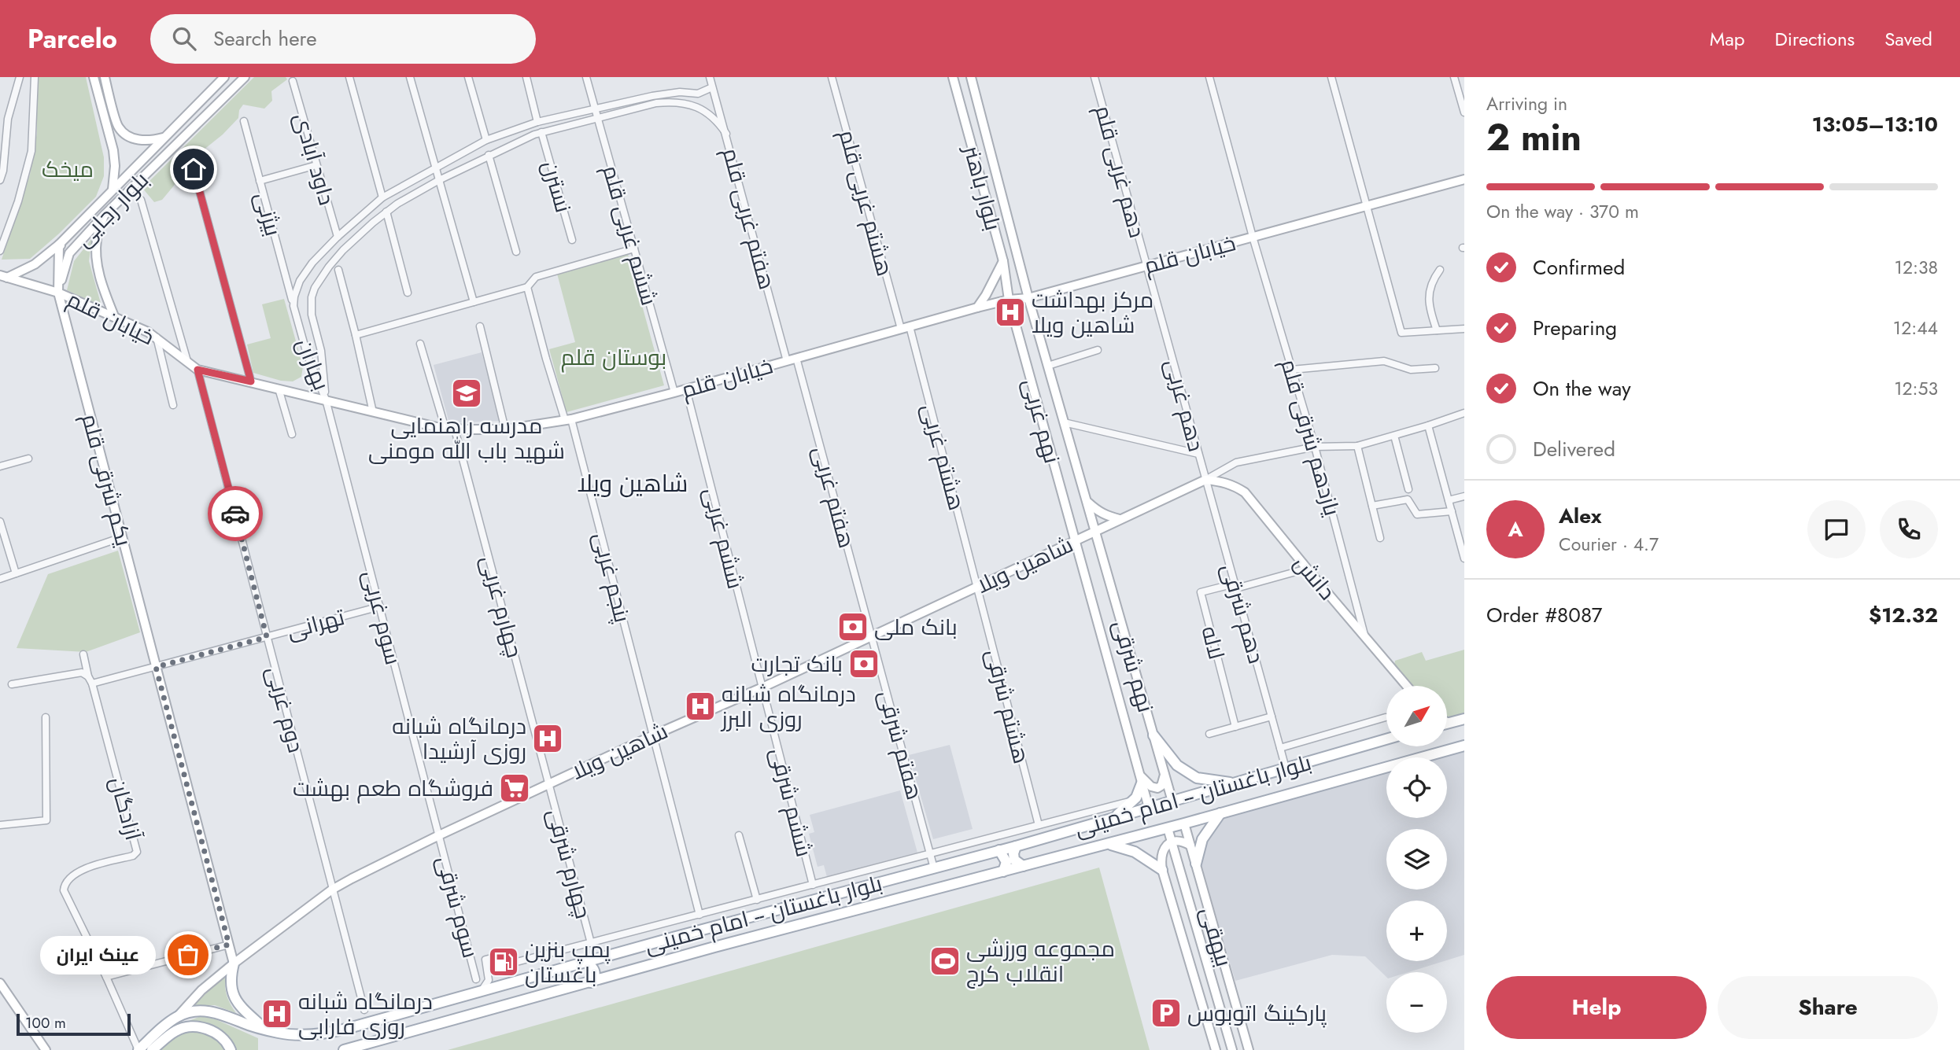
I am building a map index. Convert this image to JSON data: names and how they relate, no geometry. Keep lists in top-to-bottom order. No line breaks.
{"streets":{"main road":["بلوار باغستان -- امام خمینی"],"street":["داود آبادی","دهم غربی قلم","نسترن","بلوار باهنر","هشتم غربی قلم","بلوار رجایی","بیژنی","هفتم غربی قلم","ششم غربی قلم","خیابان قلم","بهاران","دهم غربی","نهم غربی","یازدهم شرقی قلم","هشتم غربی","یکم شرقی قلم","هفتم غربی","ششم غربی","شاهین ویلا","پنجم غربی","دانش","چهارم غربی","دهم شرقی","سوم غربی","تهرانی","لاله","نهم شرقی","هشتم شرقی","دوم غربی","هفتم شرقی","ششم شرقی","آزادگان","چهارم شرقی","سوم شرقی","بیهقی"]},"crossings":[["دهم غربی قلم","خیابان قلم"],["دهم غربی قلم","دهم غربی"],["نسترن","بهاران"],["بلوار باهنر","خیابان قلم"],["بلوار باهنر","نهم غربی"],["هشتم غربی قلم","خیابان قلم"],["هشتم غربی قلم","هشتم غربی"],["بلوار رجایی","خیابان قلم"],["بلوار رجایی","یکم شرقی قلم"],["بیژنی","بهاران"],["هفتم غربی قلم","خیابان قلم"],["هفتم غربی قلم","بهاران"],["ششم غربی قلم","خیابان قلم"],["ششم غربی قلم","بهاران"],["خیابان قلم","بهاران"],["خیابان قلم","دهم غربی"],["خیابان قلم","نهم غربی"],["خیابان قلم","یازدهم شرقی قلم"],["خیابان قلم","هشتم غربی"],["خیابان قلم","یکم شرقی قلم"],["خیابان قلم","هفتم غربی"],["خیابان قلم","ششم غربی"],["خیابان قلم","پنجم غربی"],["خیابان قلم","چهارم غربی"],["خیابان قلم","سوم غربی"],["خیابان قلم","دوم غربی"],["بهاران","سوم غربی"],["دهم غربی","شاهین ویلا"],["دهم غربی","دانش"],["دهم غربی","دهم شرقی"],["نهم غربی","شاهین ویلا"],["نهم غربی","نهم شرقی"],["یازدهم شرقی قلم","شاهین ویلا"],["یازدهم شرقی قلم","دانش"],["هشتم غربی","شاهین ویلا"],["هشتم غربی","هشتم شرقی"],["یکم شرقی قلم","شاهین ویلا"],["یکم شرقی قلم","تهرانی"],["هفتم غربی","شاهین ویلا"],["هفتم غربی","هفتم شرقی"],["ششم غربی","شاهین ویلا"],["ششم غربی","ششم شرقی"],["شاهین ویلا","پنجم غربی"],["شاهین ویلا","دانش"],["شاهین ویلا","چهارم غربی"],["شاهین ویلا","دهم شرقی"],["شاهین ویلا","سوم غربی"],["شاهین ویلا","نهم شرقی"],["شاهین ویلا","هشتم شرقی"],["شاهین ویلا","دوم غربی"],["شاهین ویلا","هفتم شرقی"],["شاهین ویلا","بلوار باغستان -- امام خمینی"],["شاهین ویلا","ششم شرقی"],["شاهین ویلا","چهارم شرقی"],["شاهین ویلا","سوم شرقی"],["دانش","دهم شرقی"],["چهارم غربی","چهارم شرقی"],["دهم شرقی","لاله"],["دهم شرقی","بلوار باغستان -- امام خمینی"],["سوم غربی","تهرانی"],["سوم غربی","سوم شرقی"],["تهرانی","دوم غربی"],["تهرانی","آزادگان"],["نهم شرقی","بلوار باغستان -- امام خمینی"],["هفتم شرقی","بلوار باغستان -- امام خمینی"],["بلوار باغستان -- امام خمینی","بیهقی"]],"districts":["شاهین ویلا"],"parks":["میخک","بوستان قلم"],"places":{"hospital":["مرکز بهداشت شاهین ویلا","درمانگاه شبانه روزی البرز","درمانگاه شبانه روزی آرشیدا","درمانگاه شبانه روزی فارابی"],"school or university":["مدرسه راهنمایی شهید باب الله مومنی"],"bank":["بانک ملی","بانک تجارت"],"supermarket":["فروشگاه طعم بهشت"],"other":["عینک ایران"],"sports":["مجموعه ورزشی انقلاب کرج"],"fuel station":["پمپ بنزین باغستان"],"parking":["پارکینگ اتوبوس"]},"scale_bar":"100 m","north":"top right","page":{"header":"Parcelo","search":"Search here","nav":["Map","Directions","Saved"],"heading":["2 min","Arriving in","13:05–13:10"],"panel":["Alex","Courier · 4.7","Order #8087","$12.32"],"bar":"On the way · 370 m","list":[["Confirmed","12:38"],["Preparing","12:44"],["On the way","12:53"],"Delivered"],"round":"A","map_buttons":["+","−"],"bubble":"عینک ایران","buttons":["Help","Share"],"scale":"100 m"}}
